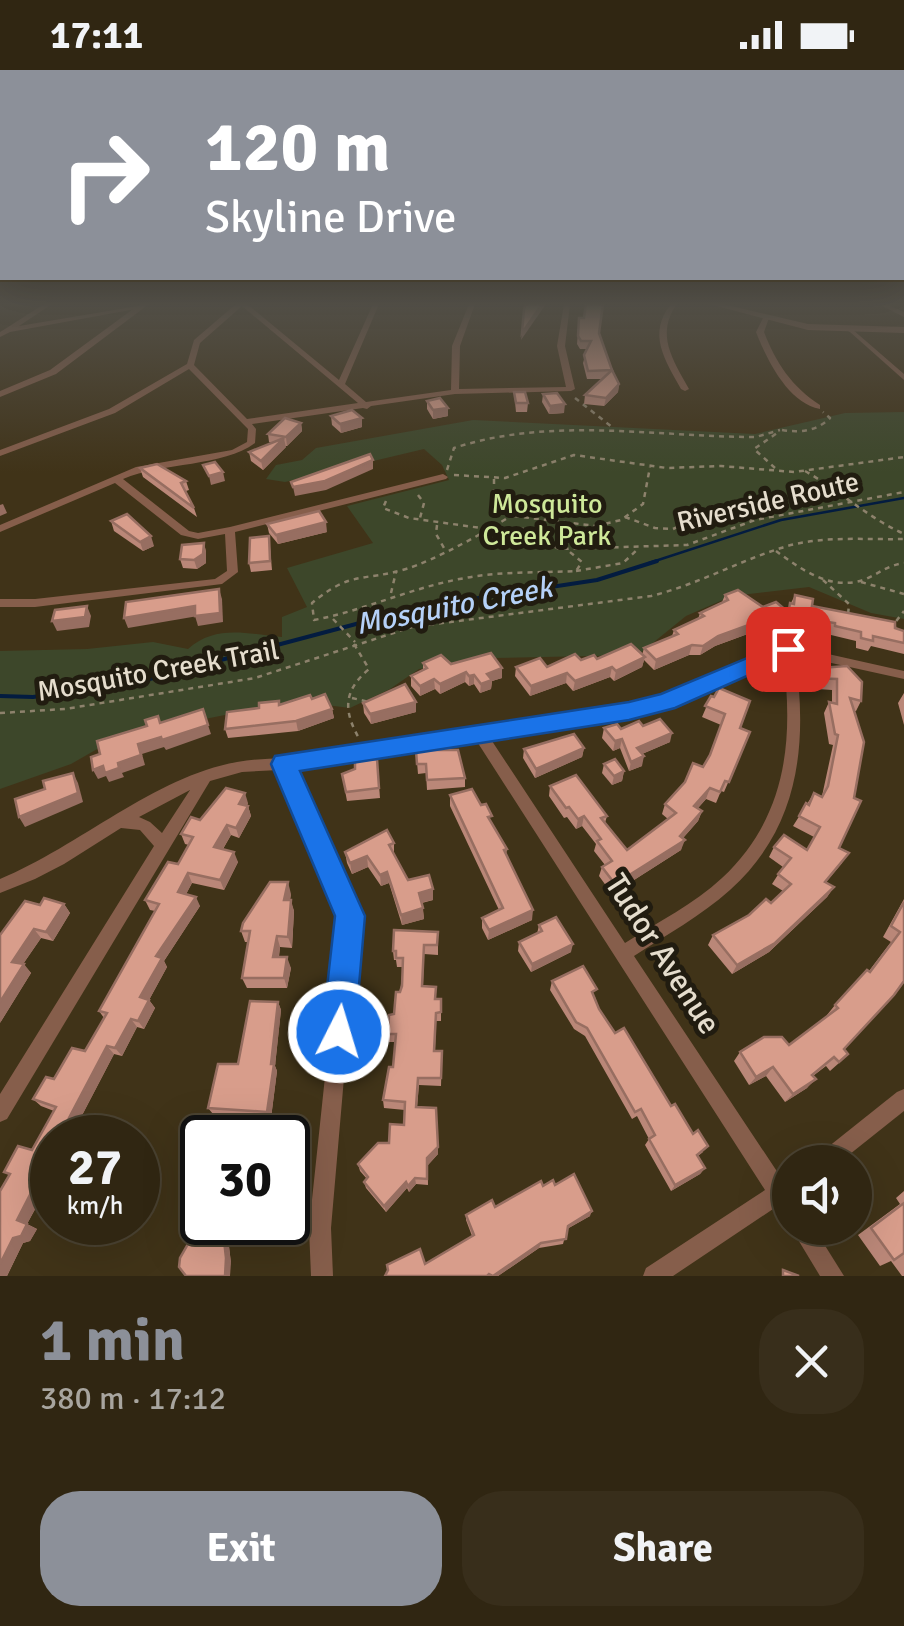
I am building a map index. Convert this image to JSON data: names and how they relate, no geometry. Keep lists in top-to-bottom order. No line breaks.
{"streets":{"street":["Tudor Avenue"],"path":["Riverside Route","Mosquito Creek Trail"]},"water":["Mosquito Creek"],"parks":["Mosquito Creek Park"],"page":{"status":"17:11","turn":["120 m","Skyline Drive"],"speed":"27 km/h","limit":"30","heading":["1 min","380 m · 17:12"],"buttons":["Exit","Share"]}}
